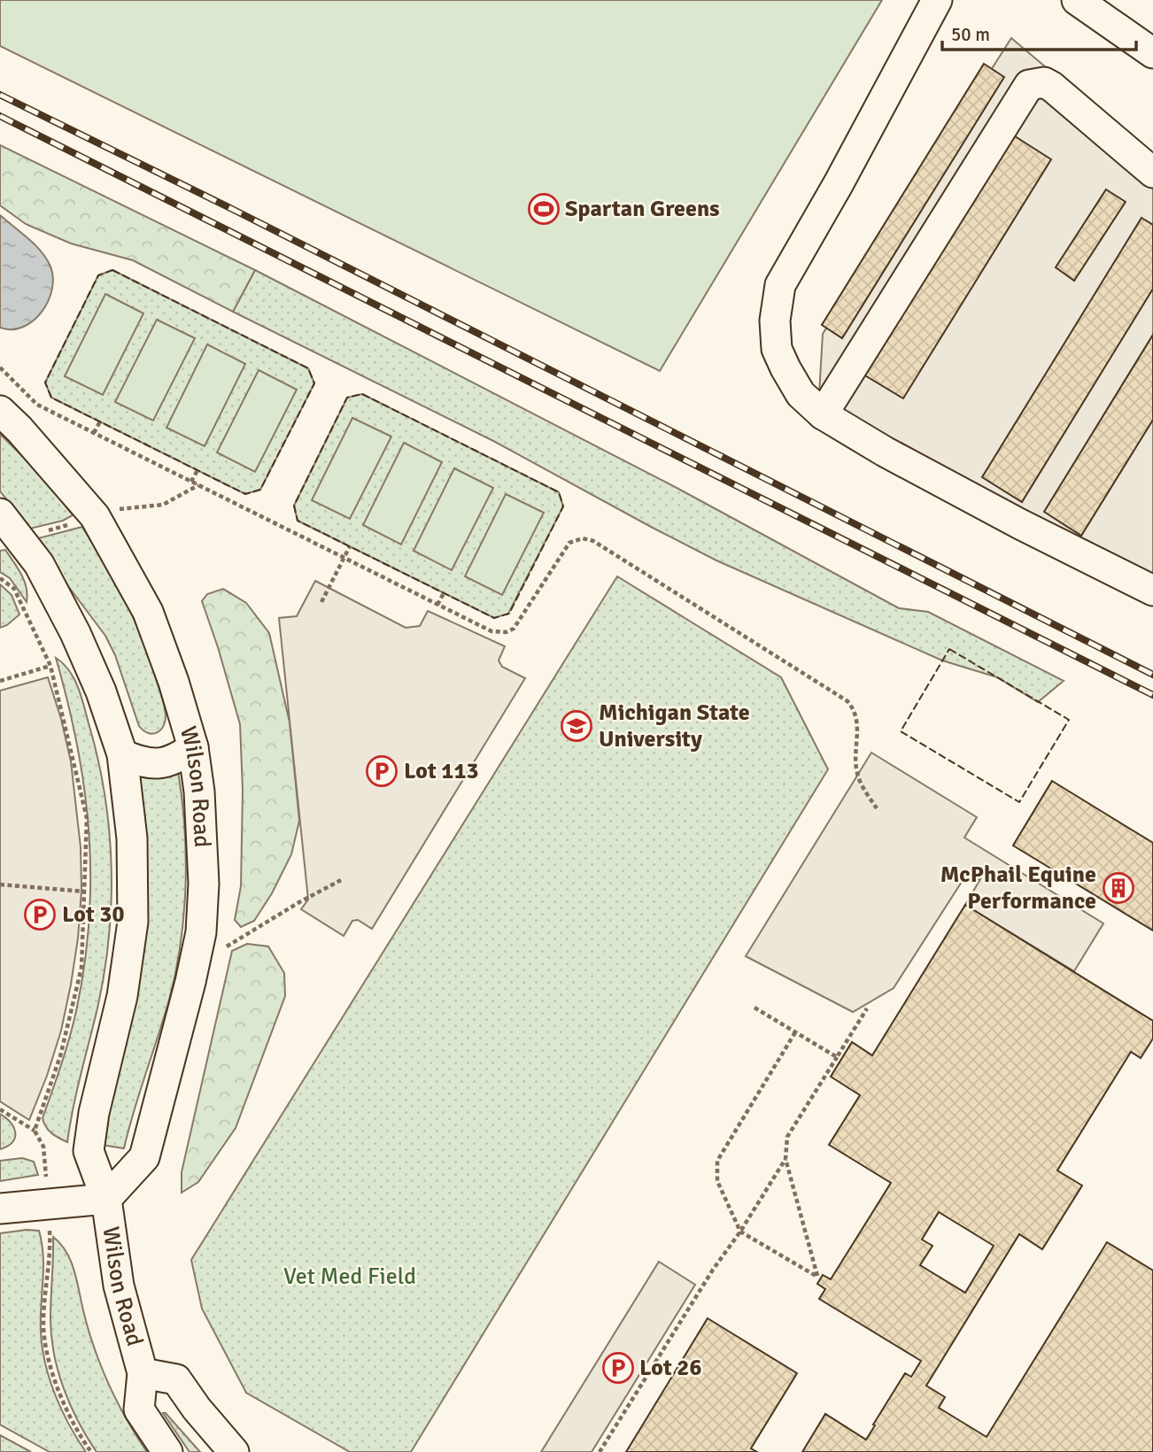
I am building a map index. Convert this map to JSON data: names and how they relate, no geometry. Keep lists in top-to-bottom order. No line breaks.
{"streets":{"street":["Wilson Road"]},"parks":["Vet Med Field"],"places":{"sports":["Spartan Greens"],"school or university":["Michigan State University"],"parking":["Lot 113","Lot 30","Lot 26"],"building":["McPhail Equine Performance"]},"scale_bar":"50 m"}
